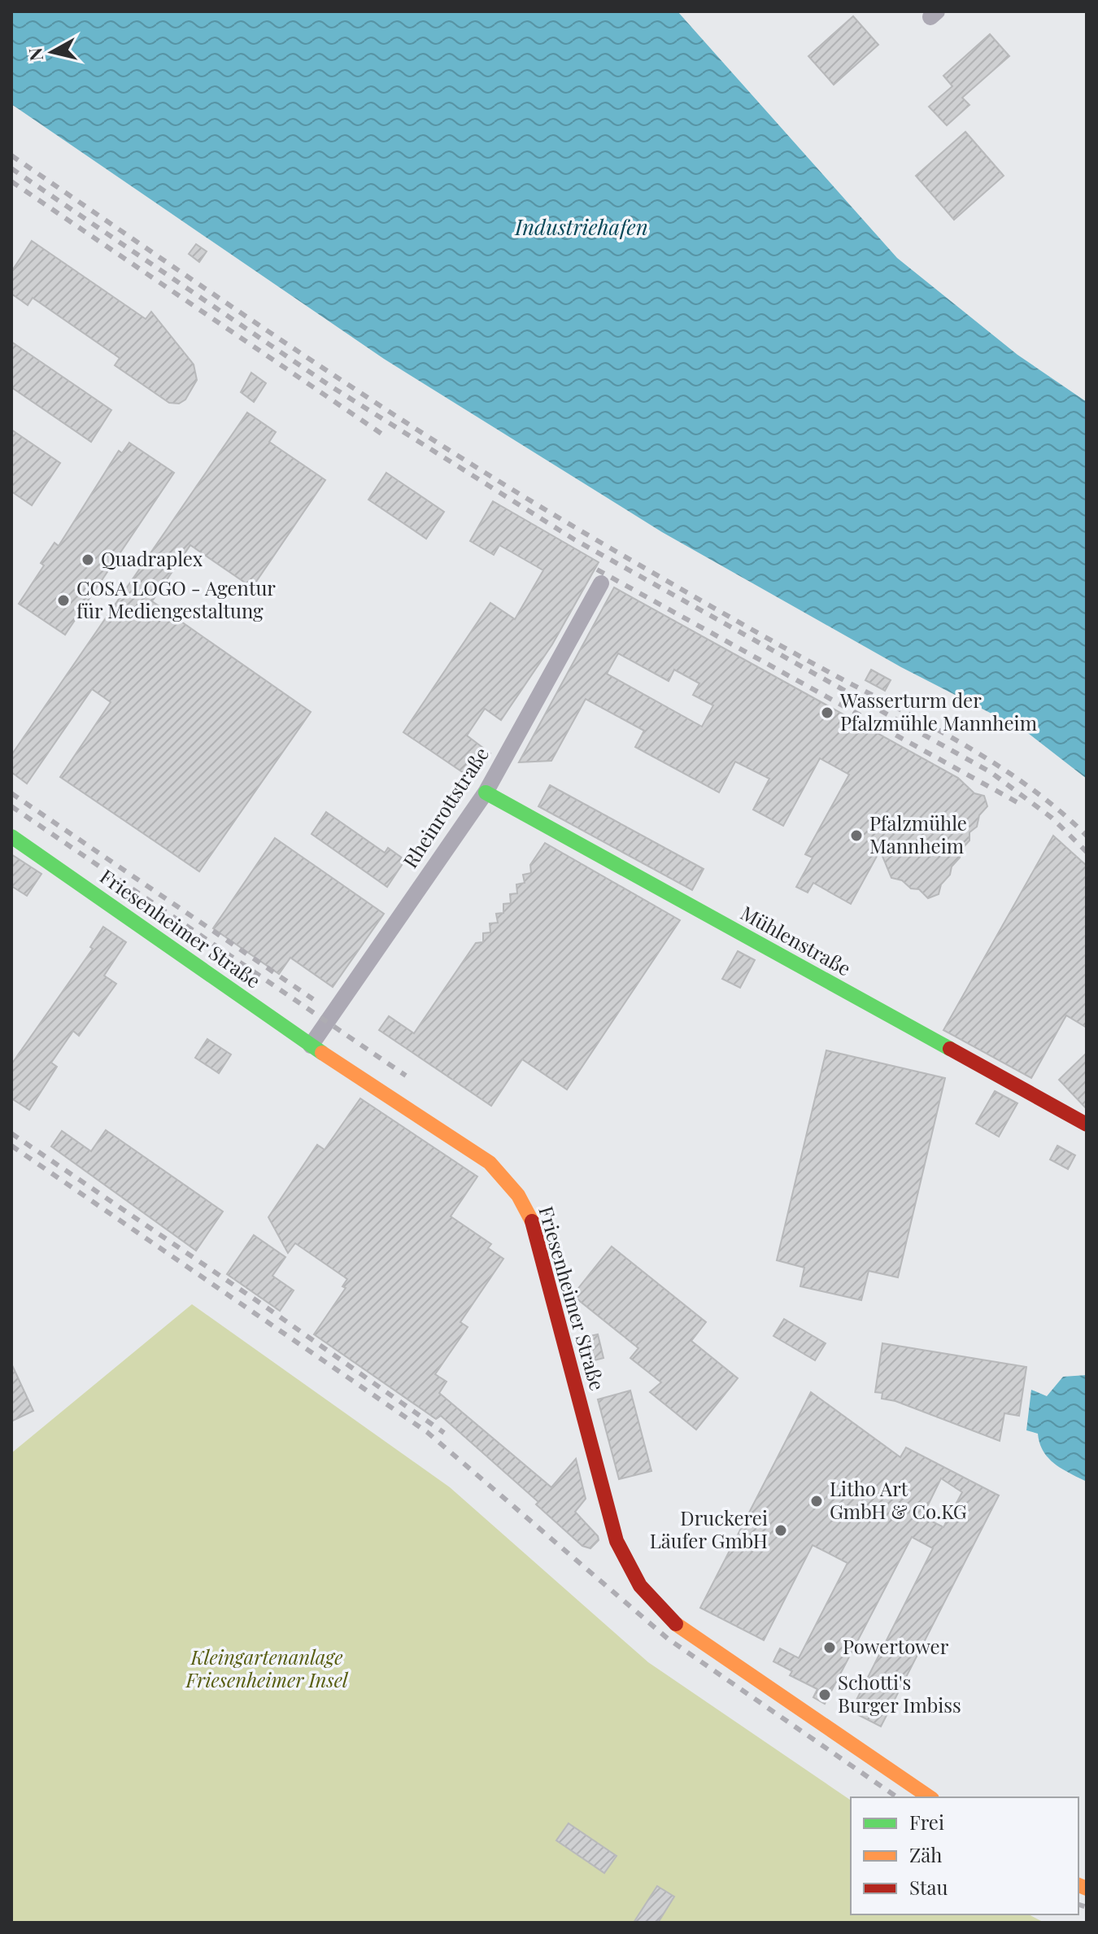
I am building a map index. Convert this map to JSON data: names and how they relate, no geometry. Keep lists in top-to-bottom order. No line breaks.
{"streets":{"street":["Rheinrottstraße","Friesenheimer Straße","Mühlenstraße"]},"crossings":[["Rheinrottstraße","Friesenheimer Straße"],["Rheinrottstraße","Mühlenstraße"]],"water":["Industriehafen"],"parks":["Kleingartenanlage Friesenheimer Insel"],"places":["Quadraplex","COSA LOGO - Agentur für Mediengestaltung","Wasserturm der Pfalzmühle Mannheim","Pfalzmühle Mannheim","Litho Art GmbH & Co.KG","Druckerei Läufer GmbH","Powertower","Schotti's Burger Imbiss"],"legend":["Frei","Zäh","Stau"],"north":"left"}
